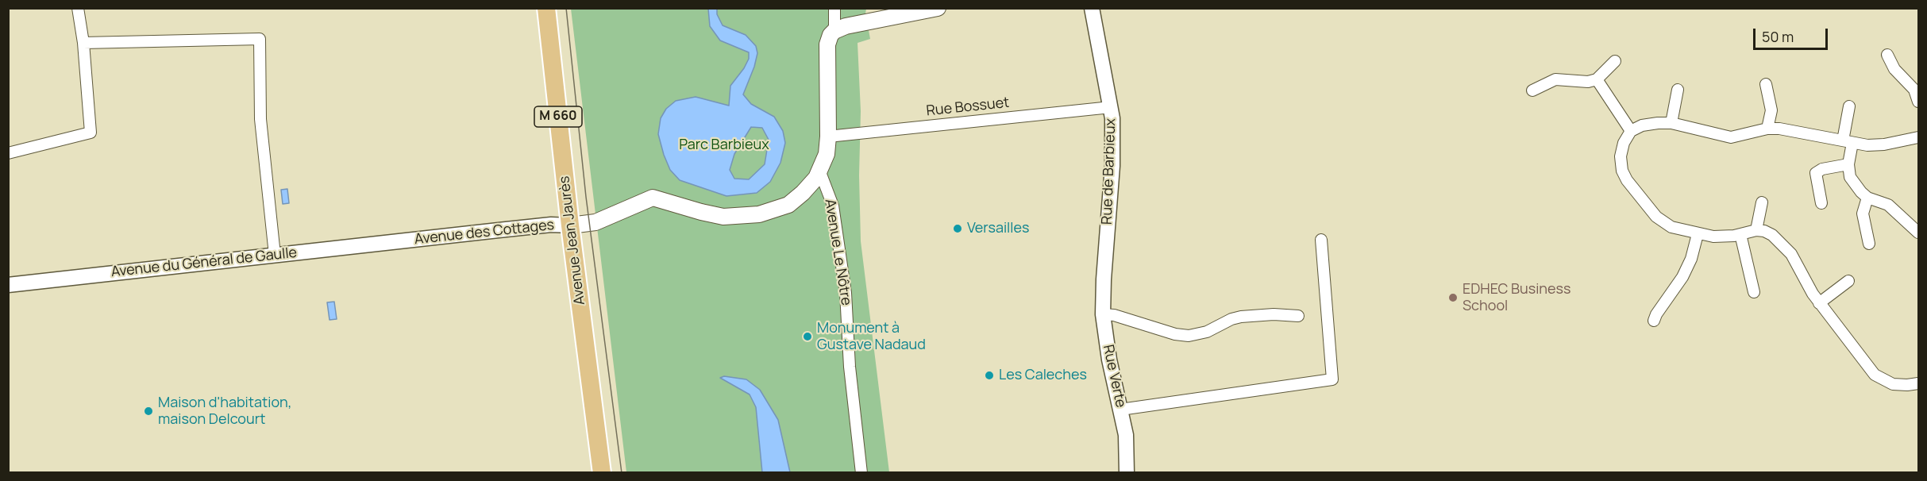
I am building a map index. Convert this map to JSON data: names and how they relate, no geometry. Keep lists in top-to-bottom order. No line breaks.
{"streets":{"main road":["M 660","Avenue Jean Jaurès"],"street":["Rue Bossuet","Rue de Barbieux","Avenue des Cottages","Avenue Le Nôtre","Avenue du Général de Gaulle","Rue Verte"]},"crossings":[["Rue Bossuet","Rue de Barbieux"],["Rue de Barbieux","Rue Verte"],["Avenue des Cottages","Avenue Jean Jaurès"],["Avenue des Cottages","Avenue du Général de Gaulle"]],"parks":["Parc Barbieux"],"places":["Versailles","EDHEC Business School","Monument à Gustave Nadaud","Les Caleches","Maison d'habitation, maison Delcourt"],"scale_bar":"50 m"}
